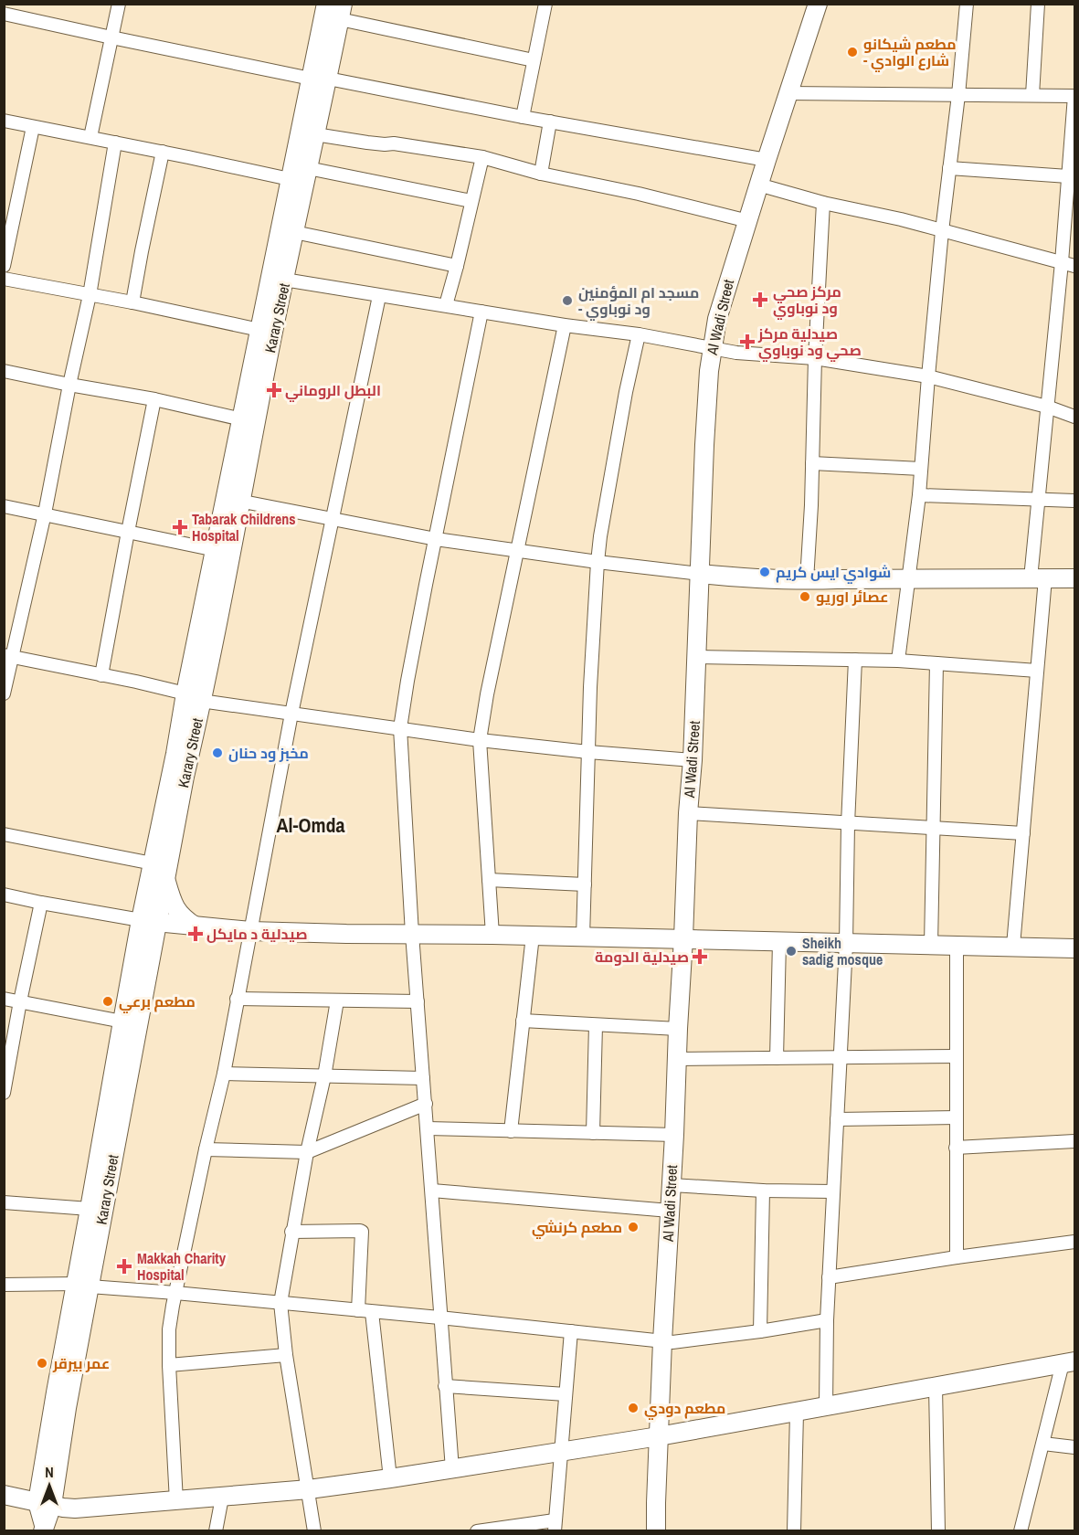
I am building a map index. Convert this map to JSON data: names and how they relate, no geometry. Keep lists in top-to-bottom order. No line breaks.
{"streets":{"main road":["Al Wadi Street","Karary Street"]},"districts":["Al-Omda"],"places":{"other":["مطعم شيكانو - شارع الوادي","مسجد ام المؤمنين - ود نوباوي","شوادي ايس كريم","عصائر اوريو","مخبز ود حنان","Sheikh sadig mosque","مطعم برعي","مطعم كرنشي","عمر بيرقر","مطعم دودي"],"health":["مركز صحي ود نوباوي","صيدلية مركز صحي ود نوباوي","البطل الروماني","Tabarak Childrens Hospital","صيدلية د مايكل","صيدلية الدومة","Makkah Charity Hospital"]},"north":"top"}
